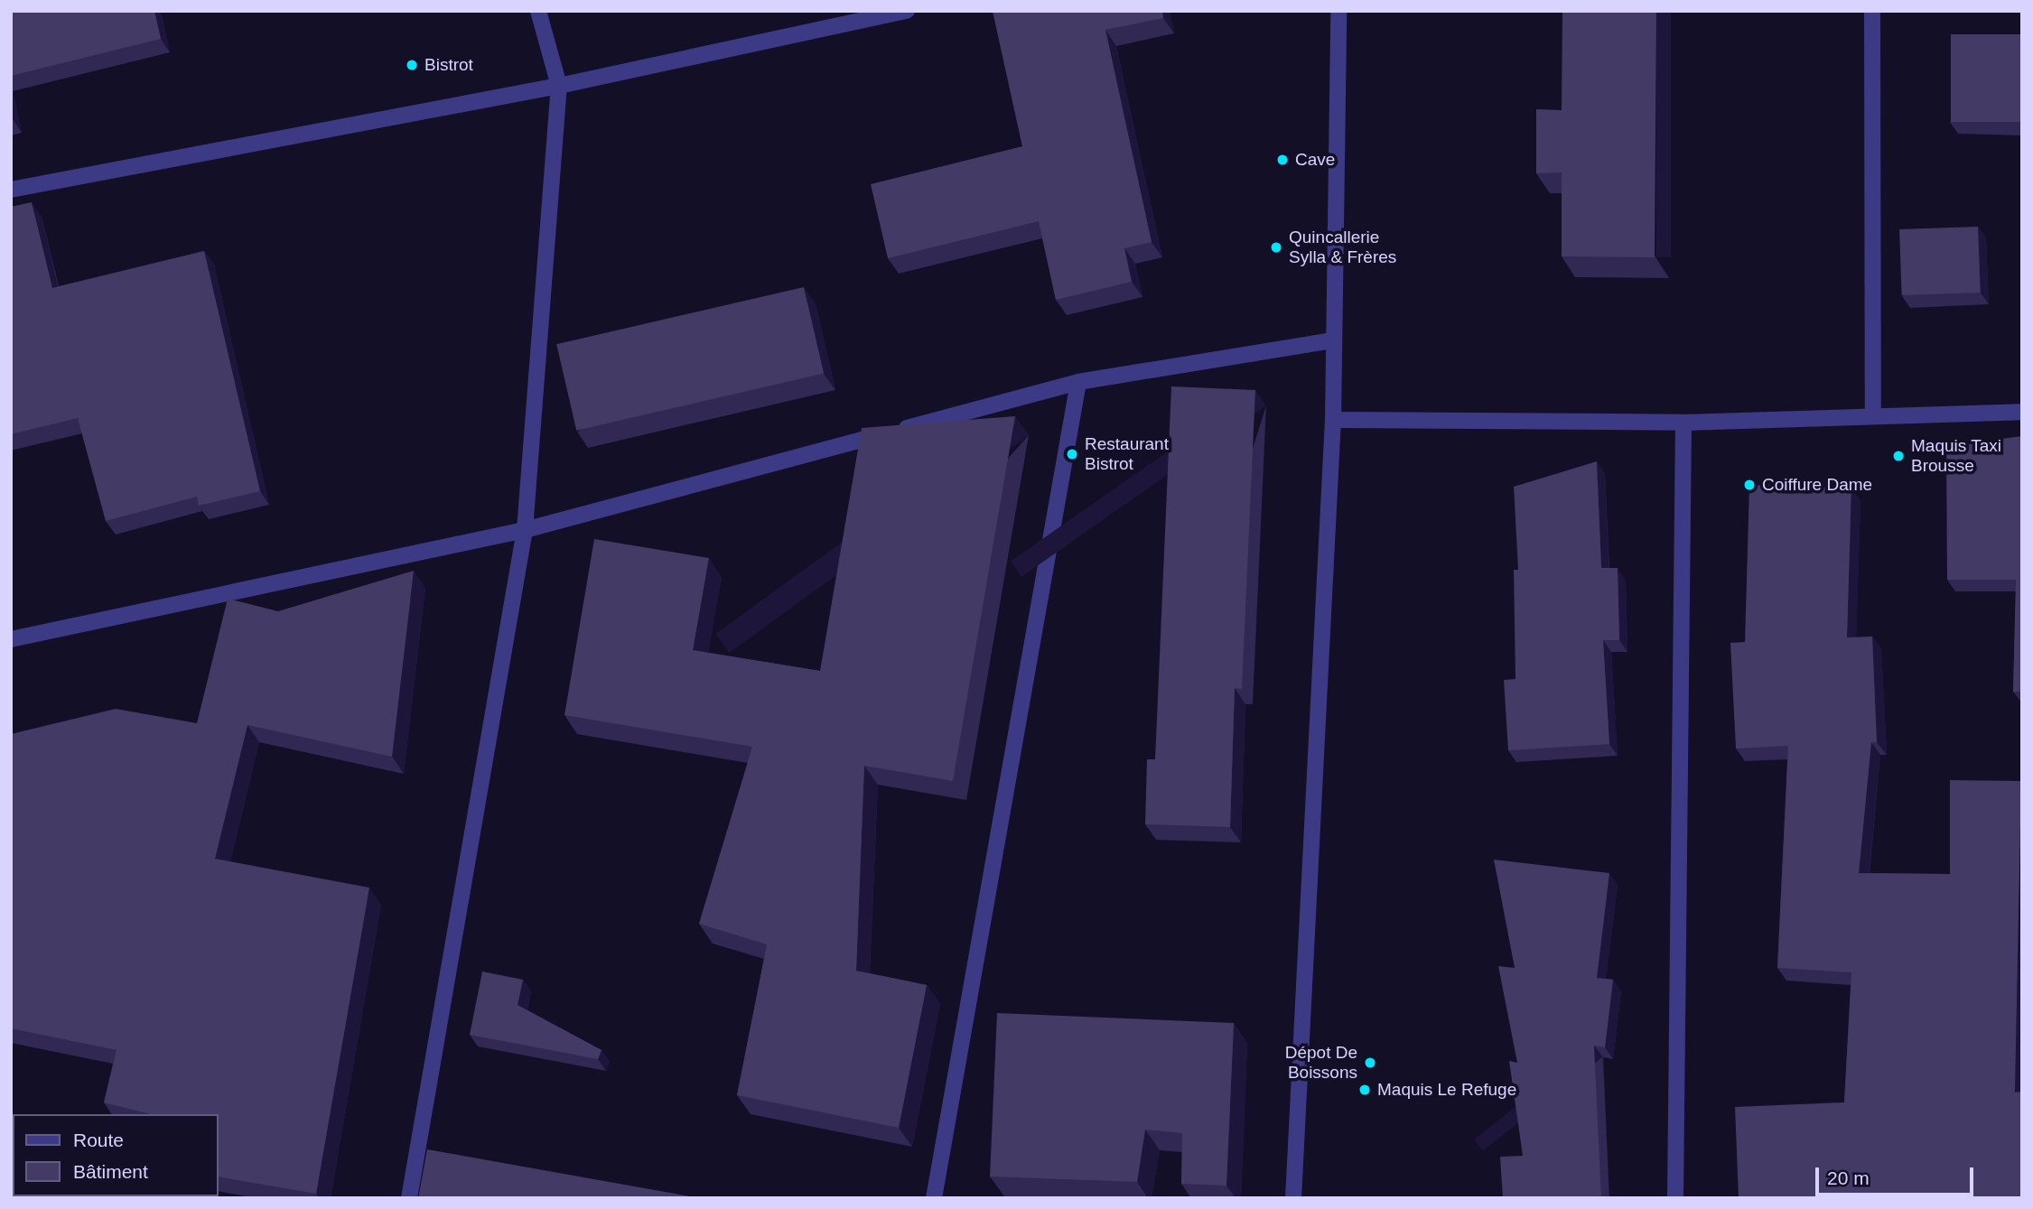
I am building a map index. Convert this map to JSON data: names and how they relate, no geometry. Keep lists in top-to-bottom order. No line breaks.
{"places":["Bistrot","Cave","Quincallerie Sylla & Frères","Restaurant Bistrot","Maquis Taxi Brousse","Coiffure Dame","Dépot De Boissons","Maquis Le Refuge"],"legend":["Route","Bâtiment"],"scale_bar":"20 m"}
